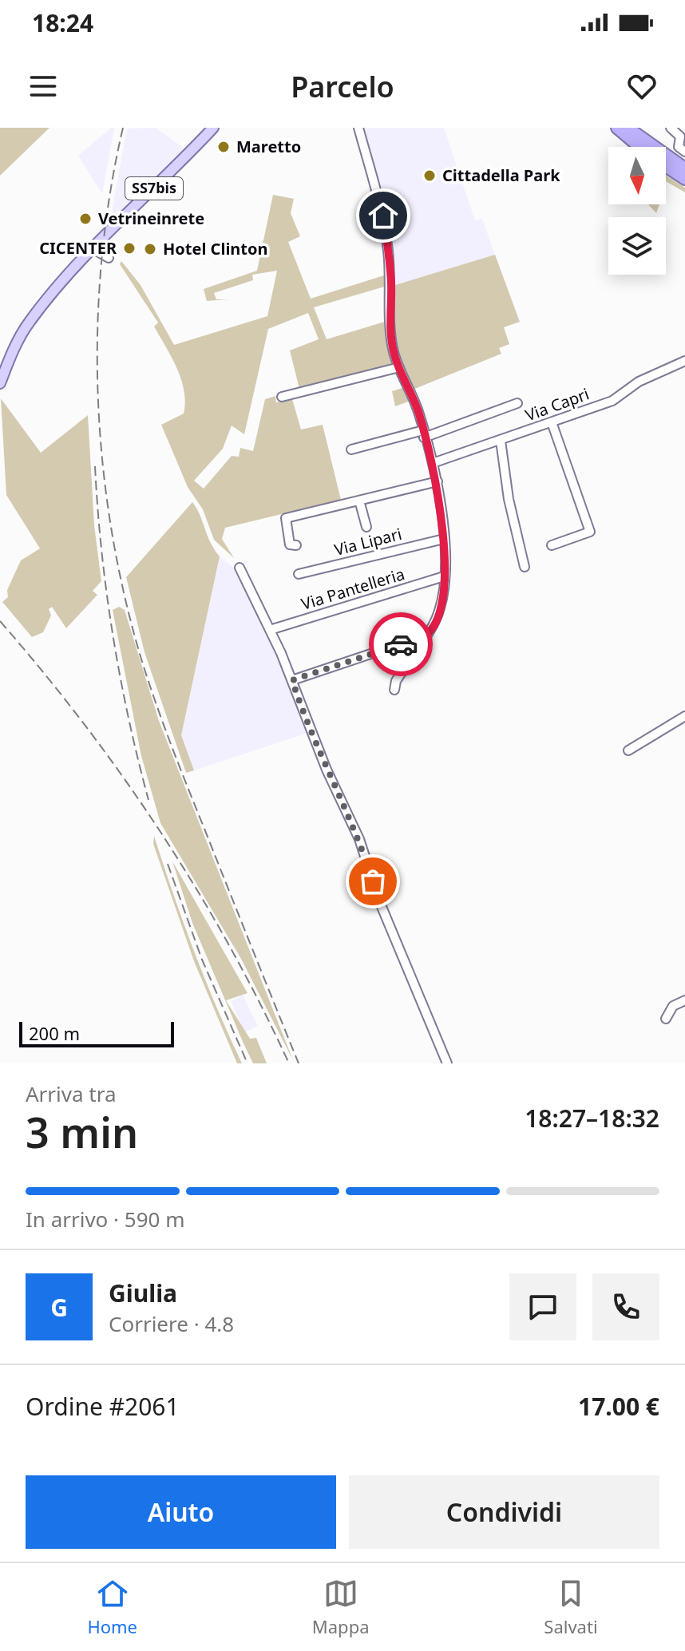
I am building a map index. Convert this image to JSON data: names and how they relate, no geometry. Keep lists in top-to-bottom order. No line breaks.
{"streets":{"main road":["SS7bis"],"street":["Via Capri","Via Lipari","Via Pantelleria"]},"places":["Maretto","Cittadella Park","Vetrineinrete","CICENTER","Hotel Clinton"],"scale_bar":"200 m","north":"bottom","page":{"status":"18:24","header":"Parcelo","scale":"200 m","heading":["3 min","Arriva tra","18:27–18:32"],"panel":["Giulia","Corriere · 4.8","Ordine #2061","17.00 €"],"bar":"In arrivo · 590 m","round":"G","buttons":["Aiuto","Condividi"],"tabs":["Home","Mappa","Salvati"]}}
